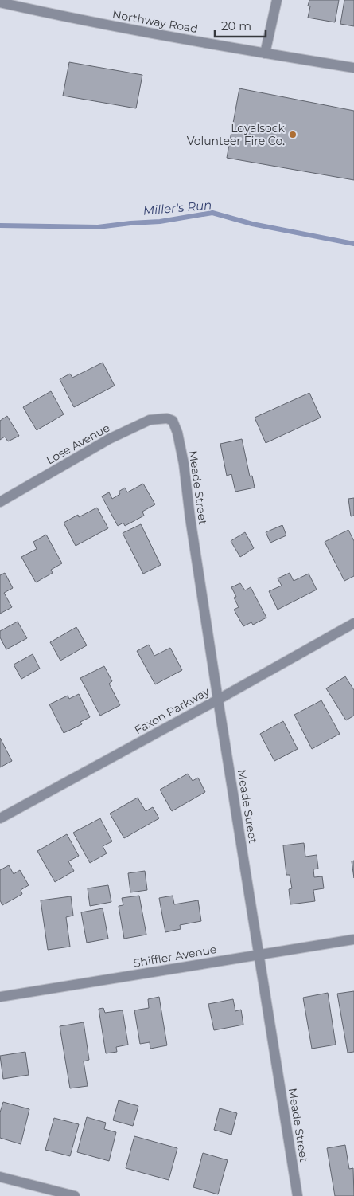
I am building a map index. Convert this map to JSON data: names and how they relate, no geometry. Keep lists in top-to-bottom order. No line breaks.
{"streets":{"street":["Northway Road","Lose Avenue","Meade Street","Faxon Parkway","Shiffler Avenue"]},"crossings":[["Lose Avenue","Meade Street"],["Meade Street","Faxon Parkway"],["Meade Street","Shiffler Avenue"]],"water":["Miller's Run"],"places":["Loyalsock Volunteer Fire Co."],"scale_bar":"20 m"}
